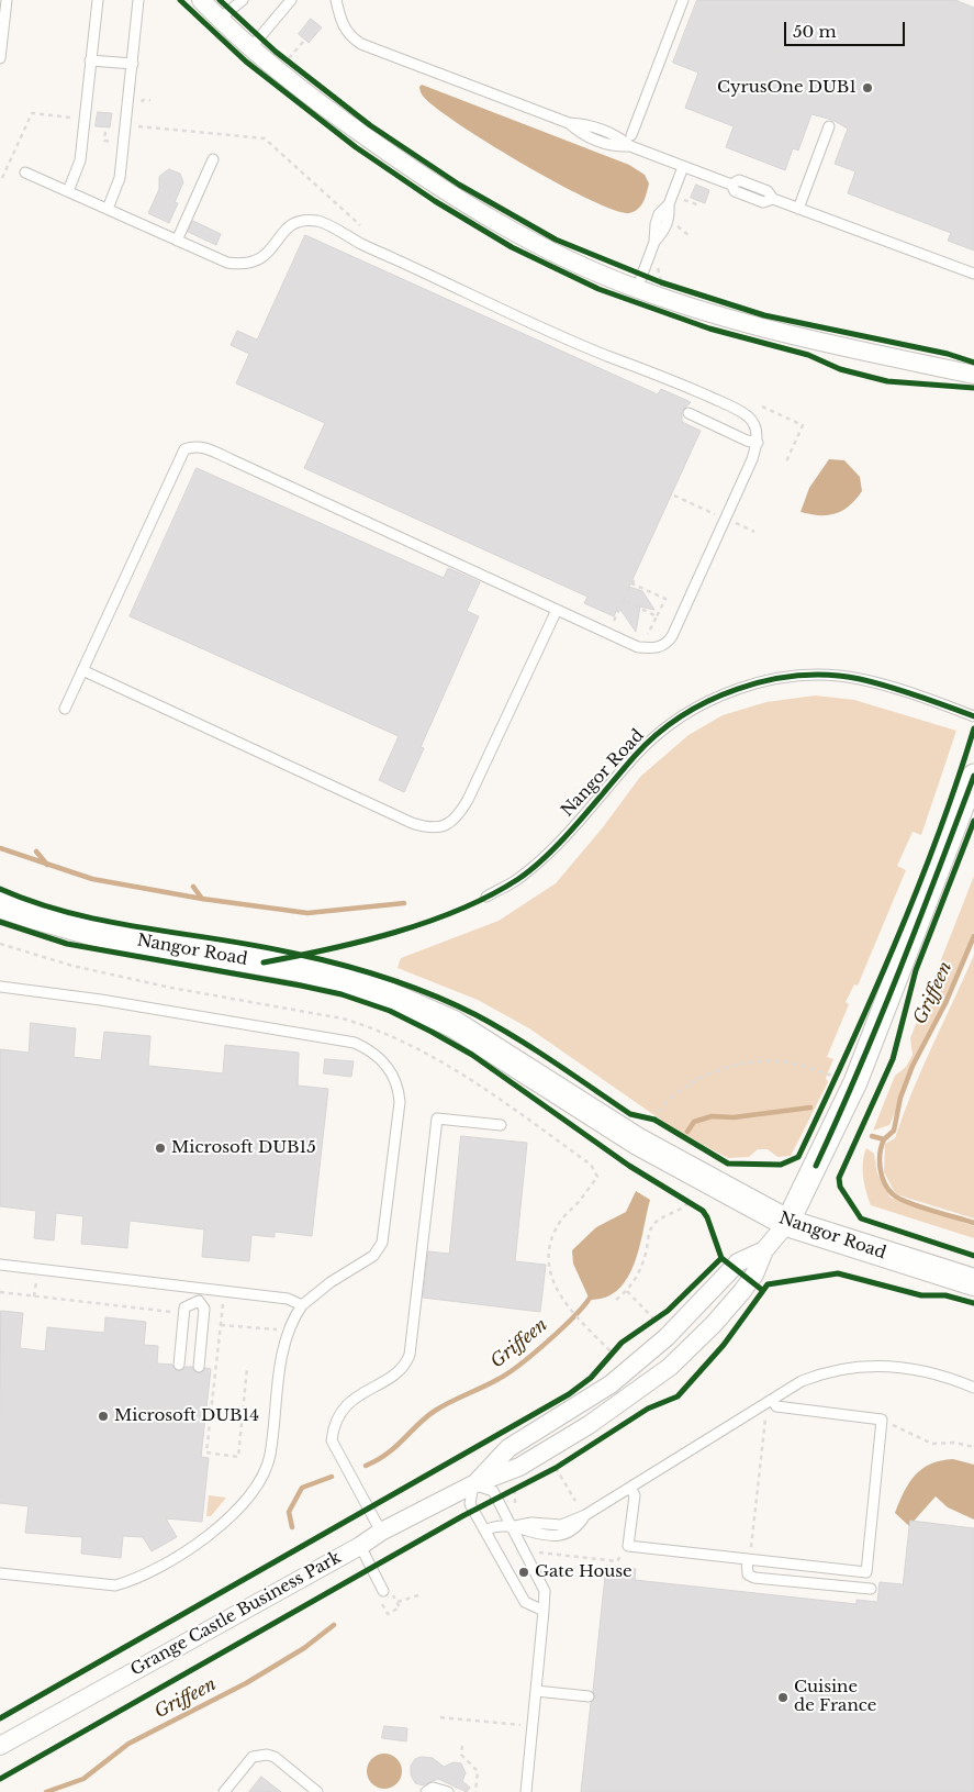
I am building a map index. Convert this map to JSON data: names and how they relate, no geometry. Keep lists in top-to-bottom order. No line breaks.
{"streets":{"main road":["Nangor Road"],"street":["Grange Castle Business Park"]},"crossings":[["Nangor Road","Grange Castle Business Park"]],"water":["Griffeen"],"places":["CyrusOne DUB1","Microsoft DUB15","Microsoft DUB14","Gate House","Cuisine de France"],"scale_bar":"50 m"}
